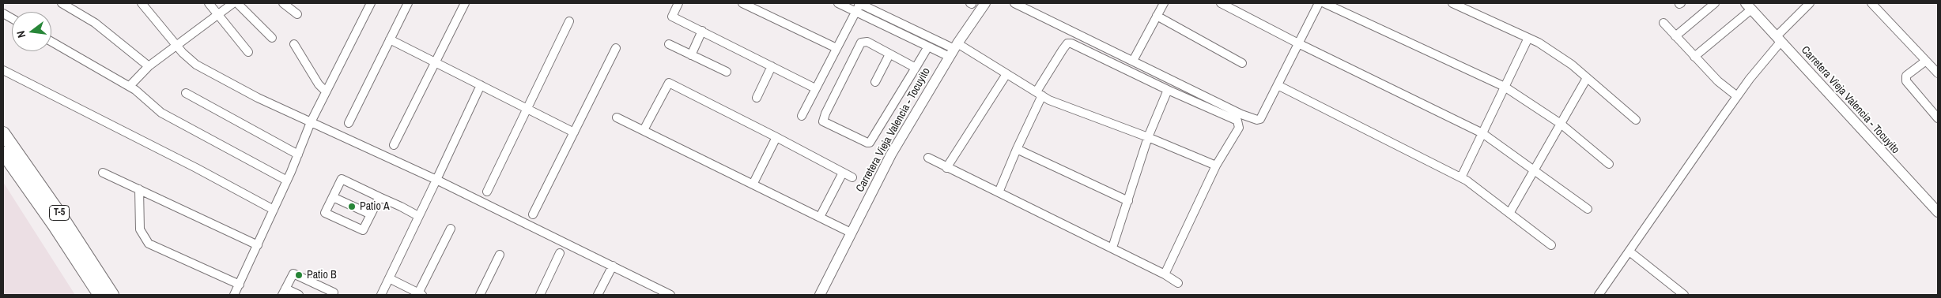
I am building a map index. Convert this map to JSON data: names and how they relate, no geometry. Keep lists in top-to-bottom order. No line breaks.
{"streets":{"highway":["T-5"],"street":["Carretera Vieja Valencia - Tocuyito"]},"places":["Patio A","Patio B"],"north":"left"}
